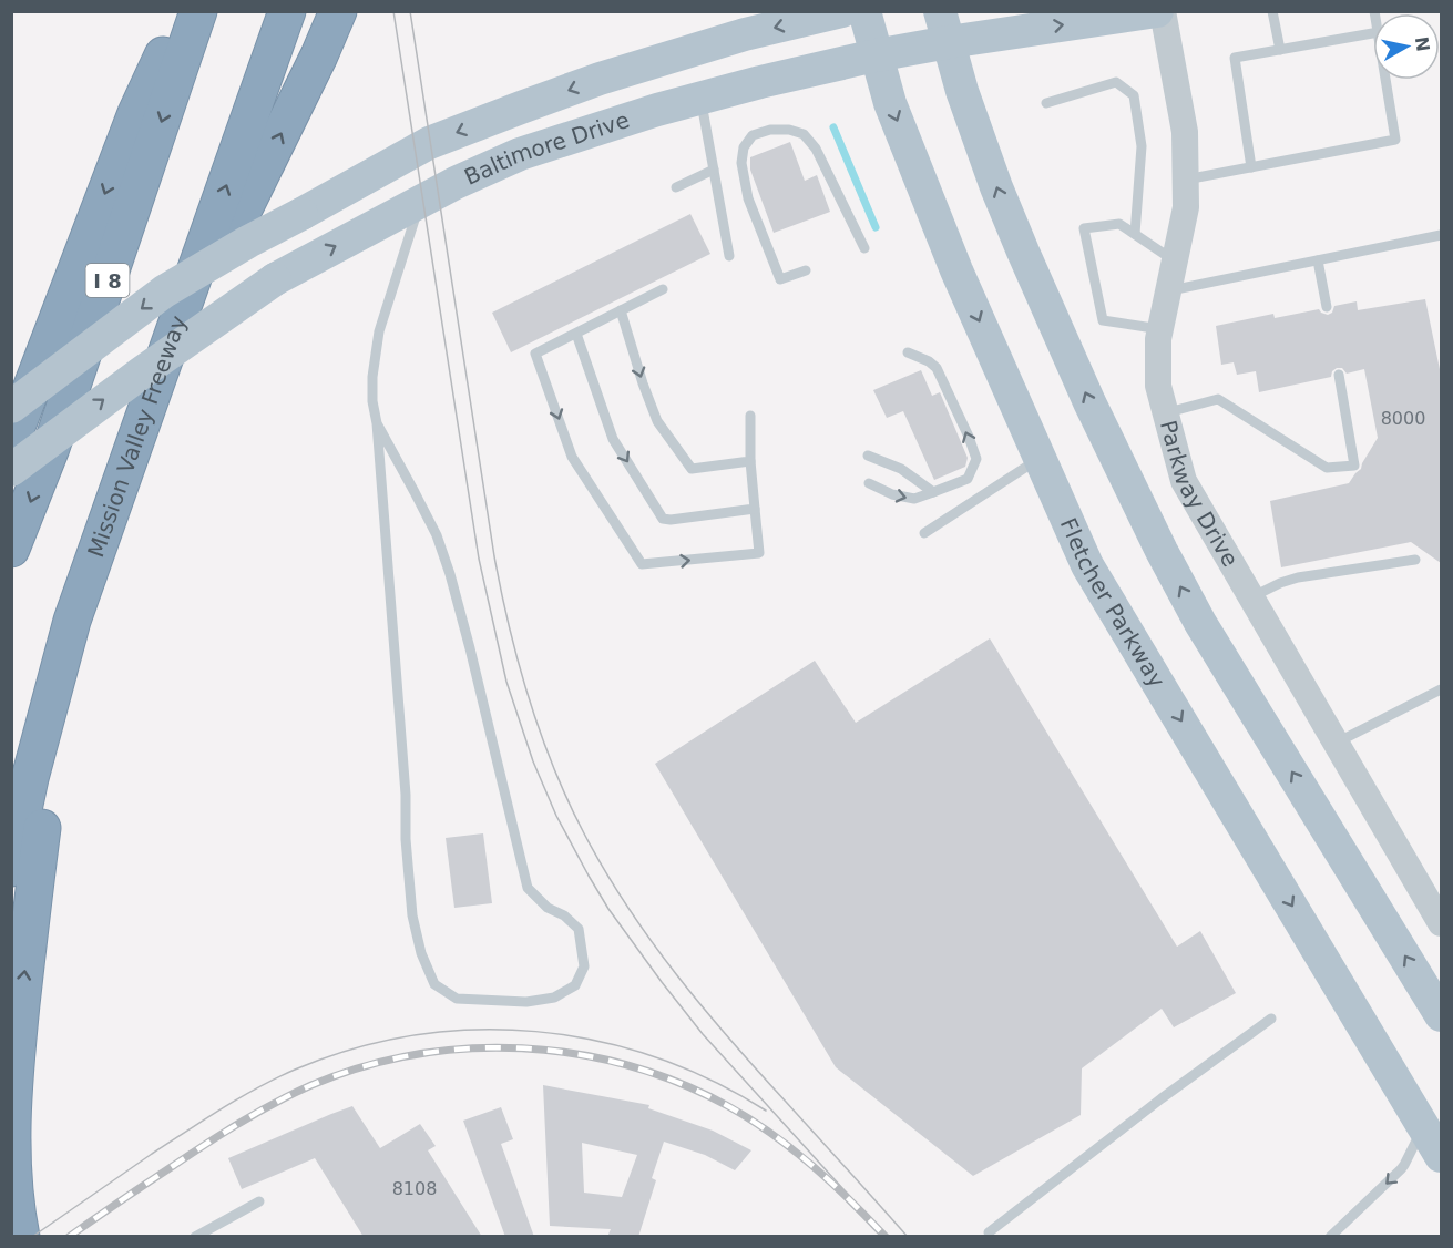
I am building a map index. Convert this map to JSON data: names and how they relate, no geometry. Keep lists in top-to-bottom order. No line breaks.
{"streets":{"highway":["I 8","Mission Valley Freeway"],"main road":["Baltimore Drive","Fletcher Parkway"],"street":["Parkway Drive"]},"crossings":[["Baltimore Drive","Parkway Drive"],["Baltimore Drive","Fletcher Parkway"]],"house_numbers":["8000","8108"],"north":"right"}
